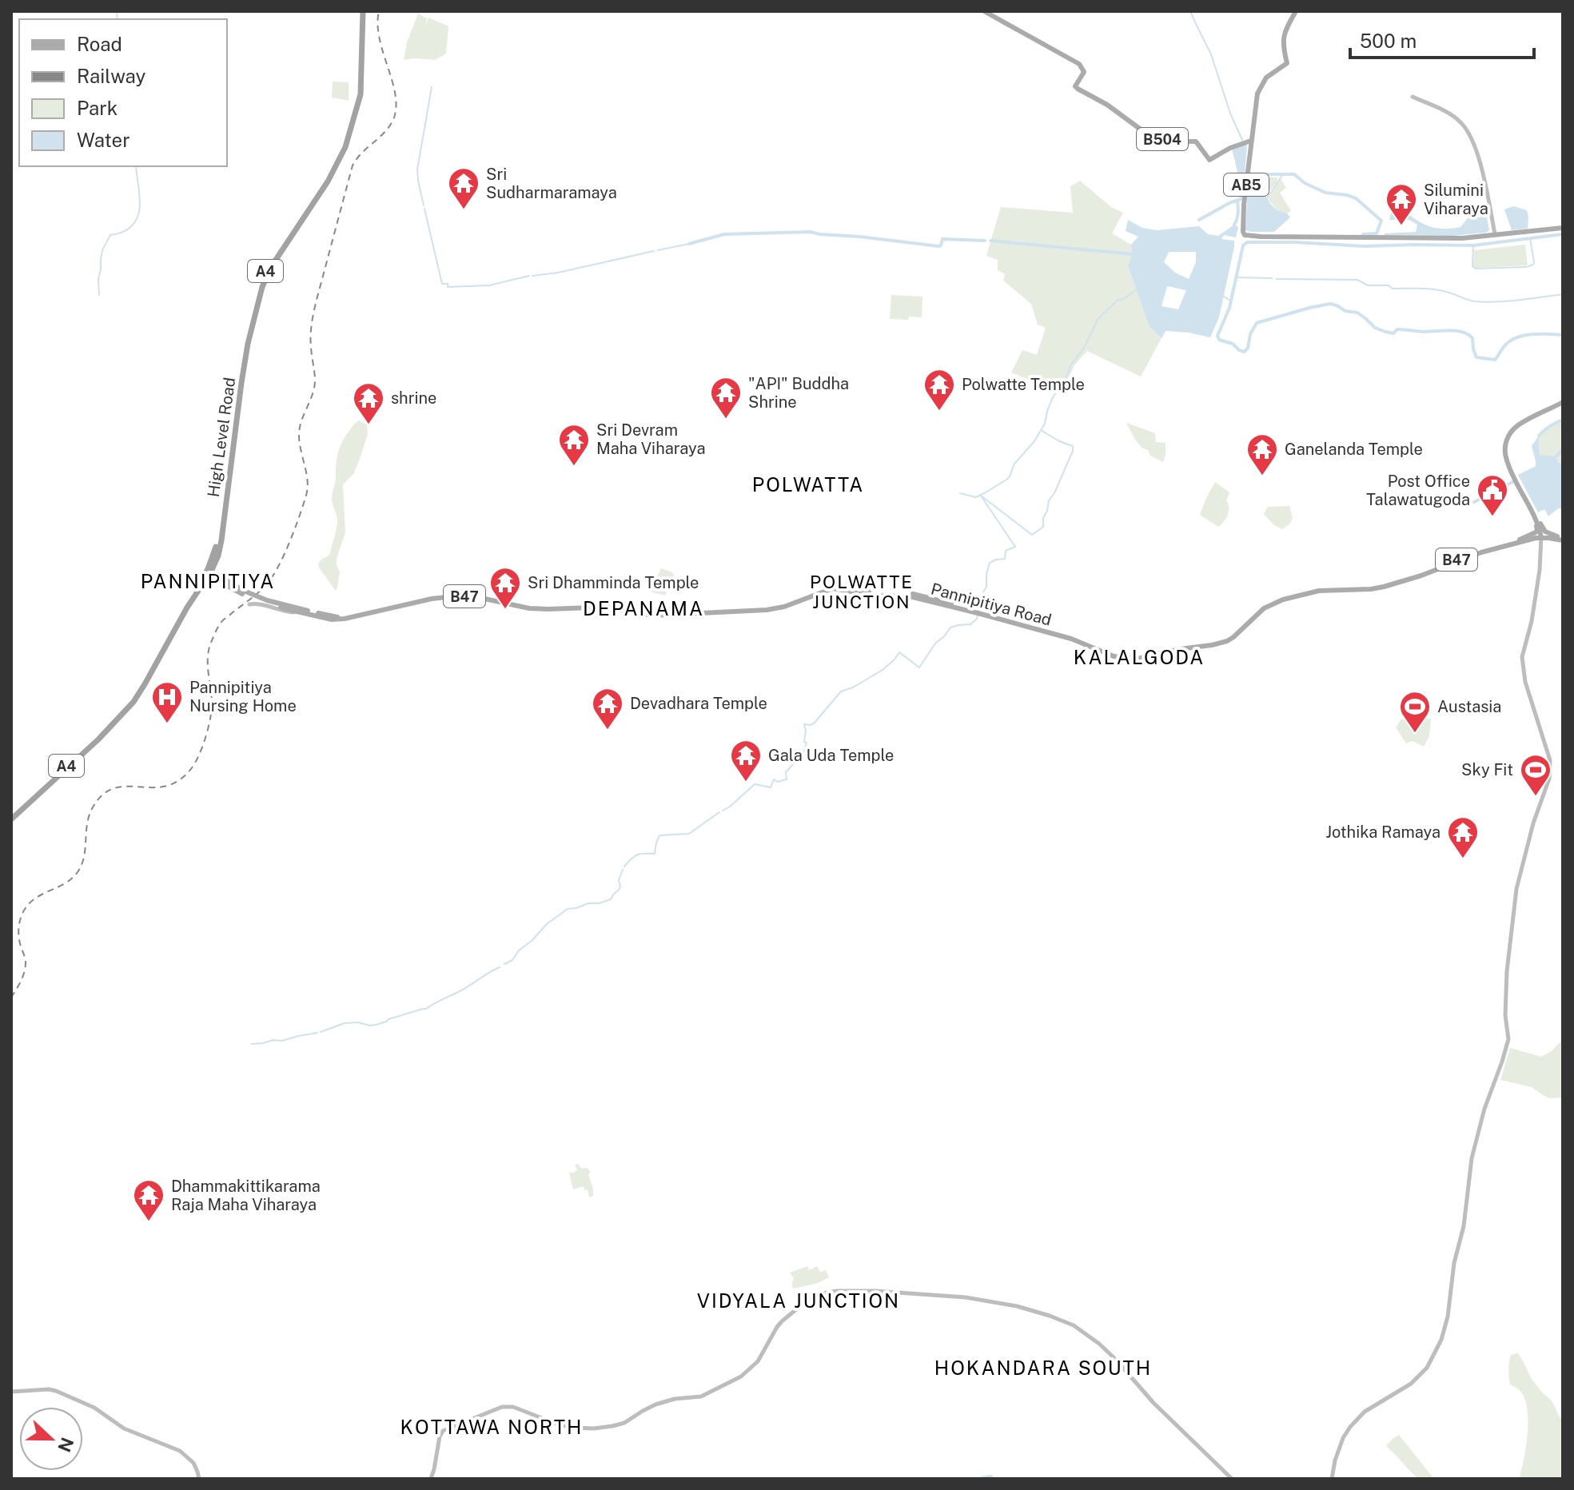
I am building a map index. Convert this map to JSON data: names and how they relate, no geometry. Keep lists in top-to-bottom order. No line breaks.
{"streets":{"highway":["A4","High Level Road"],"main road":["B504","AB5","B47","Pannipitiya Road"]},"crossings":[["B504","AB5"],["High Level Road","B47"],["B47","Pannipitiya Road"]],"districts":["POLWATTA","PANNIPITIYA","POLWATTE JUNCTION","DEPANAMA","KALALGODA","VIDYALA JUNCTION","HOKANDARA SOUTH","KOTTAWA NORTH"],"places":{"temple":["Sri Sudharmaramaya","Silumini Viharaya","Polwatte Temple","\"API\" Buddha Shrine","shrine","Sri Devram Maha Viharaya","Ganelanda Temple","Sri Dhamminda Temple","Devadhara Temple","Gala Uda Temple","Jothika Ramaya","Dhammakittikarama Raja Maha Viharaya"],"public building":["Post Office Talawatugoda"],"hospital":["Pannipitiya Nursing Home"],"sports":["Austasia","Sky Fit"]},"legend":["Road","Railway","Park","Water"],"scale_bar":"500 m","north":"right"}
